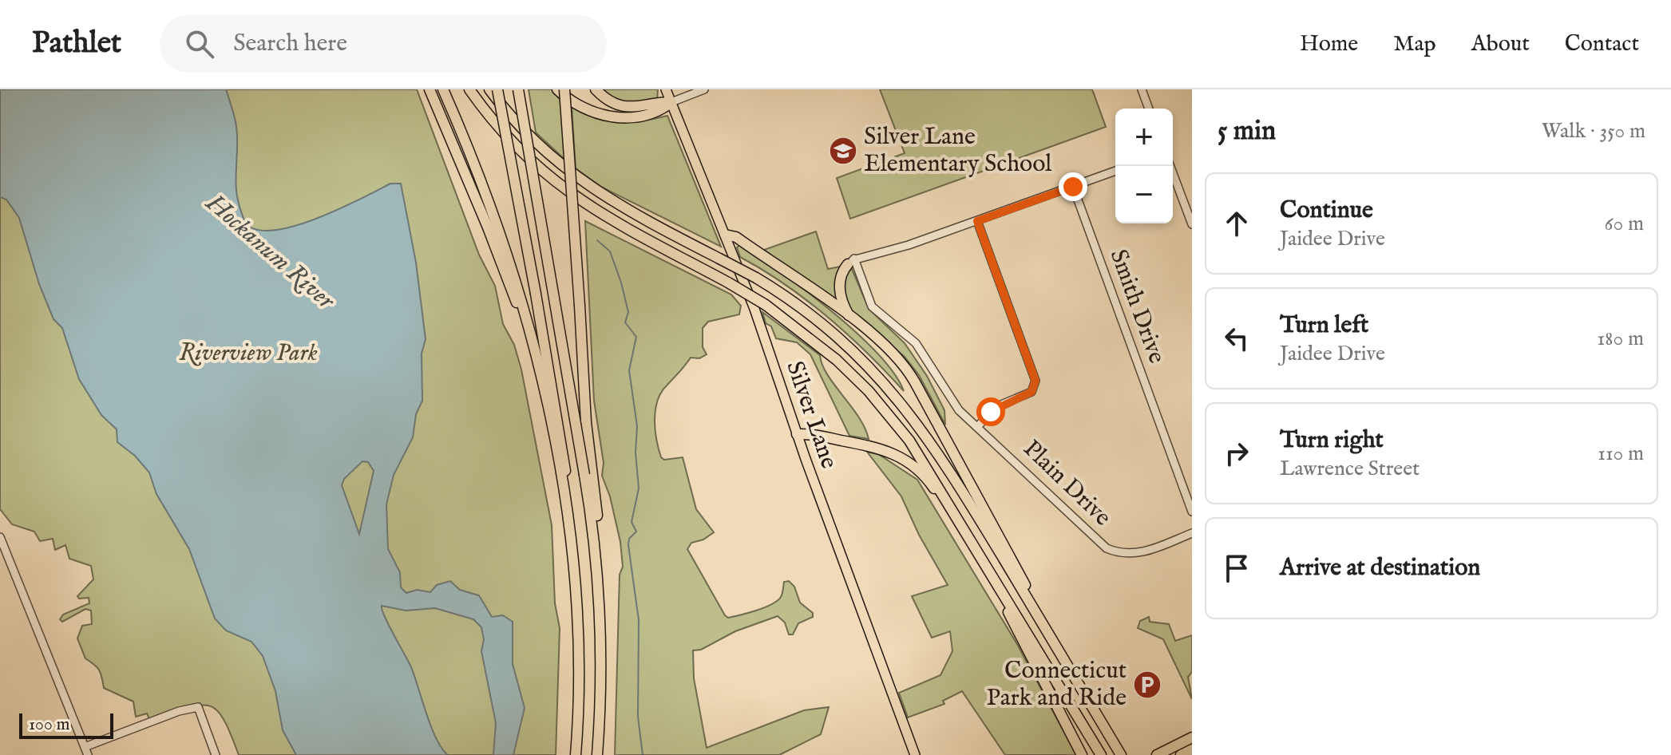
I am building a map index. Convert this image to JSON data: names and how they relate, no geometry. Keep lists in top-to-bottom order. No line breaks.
{"streets":{"main road":["Silver Lane"],"street":["Smith Drive","Plain Drive"]},"water":["Hockanum River"],"parks":["Riverview Park"],"places":{"school or university":["Silver Lane Elementary School"],"parking":["Connecticut Park and Ride"]},"scale_bar":"100 m","page":{"header":"Pathlet","search":"Search here","nav":["Home","Map","About","Contact"],"heading":["5 min","Walk · 350 m"],"map_buttons":["+","−"],"list":[["Continue","Jaidee Drive","60 m"],["Turn left","Jaidee Drive","180 m"],["Turn right","Lawrence Street","110 m"],"Arrive at destination"],"scale":"100 m"}}
